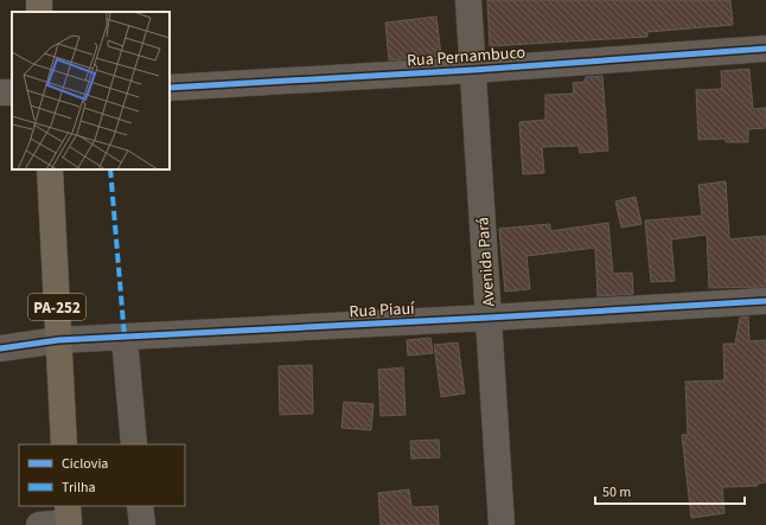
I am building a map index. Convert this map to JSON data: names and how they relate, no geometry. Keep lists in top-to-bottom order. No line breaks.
{"streets":{"highway":["PA-252"],"street":["Rua Pernambuco","Avenida Pará","Rua Piauí"]},"crossings":[["Rua Pernambuco","Avenida Pará"],["Avenida Pará","Rua Piauí"],["PA-252","Rua Piauí"]],"legend":["Ciclovia","Trilha"],"scale_bar":"50 m"}
